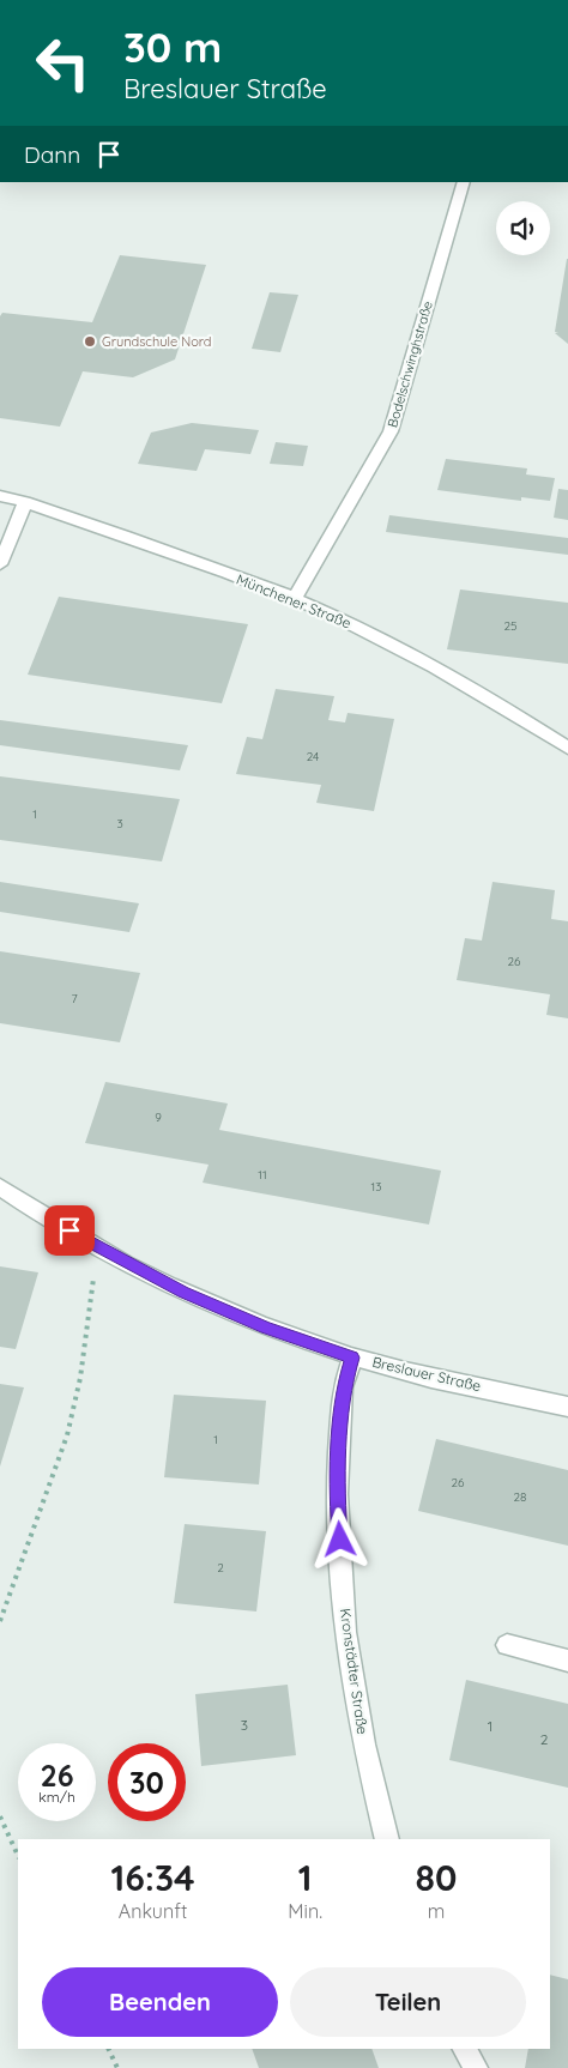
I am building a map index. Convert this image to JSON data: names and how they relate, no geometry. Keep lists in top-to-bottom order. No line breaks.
{"streets":{"street":["Bodelschwinghstraße","Münchener Straße","Breslauer Straße","Kronstädter Straße"]},"crossings":[["Bodelschwinghstraße","Münchener Straße"],["Breslauer Straße","Kronstädter Straße"]],"places":["Grundschule Nord"],"house_numbers":["25","24","1","3","26","7","9","11","13","1","26","28","2","3","1","2"],"page":{"turn":["30 m","Breslauer Straße"],"then":"Dann","speed":"26 km/h","limit":"30","eta":["16:34","Ankunft","1","Min.","80","m"],"buttons":["Beenden","Teilen"]}}
